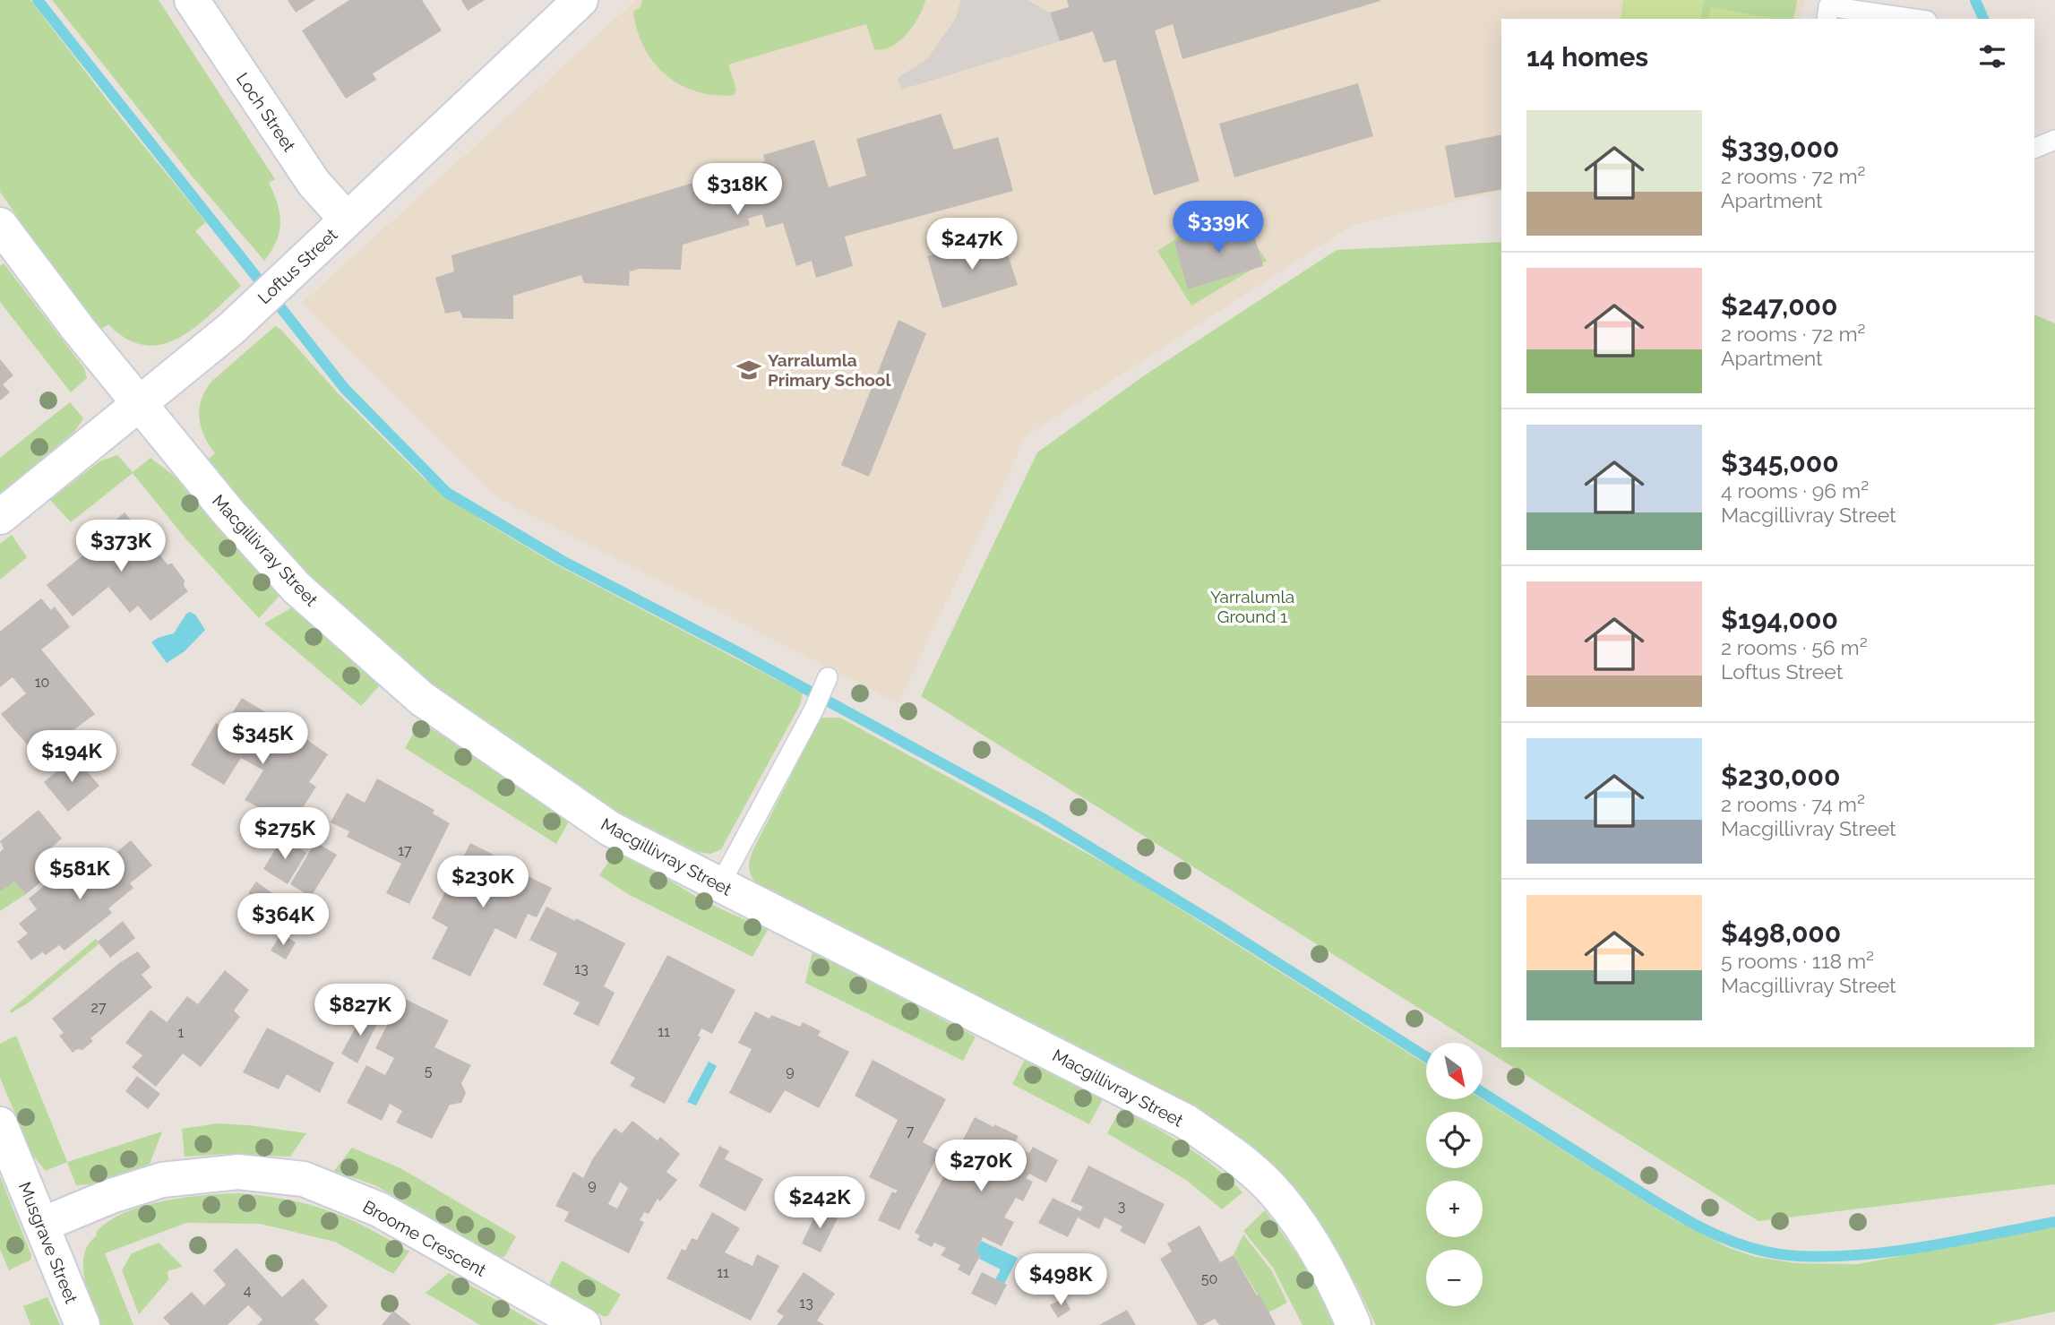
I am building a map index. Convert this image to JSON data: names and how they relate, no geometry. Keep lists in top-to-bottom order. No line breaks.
{"streets":{"street":["Loch Street","Loftus Street","Macgillivray Street","Broome Crescent","Musgrave Street"]},"crossings":[["Loch Street","Loftus Street"],["Loftus Street","Macgillivray Street"],["Broome Crescent","Musgrave Street"]],"parks":["Yarralumla Ground 1"],"places":{"school or university":["Yarralumla Primary School"]},"house_numbers":["10","17","13","27","11","1","5","9","7","9","3","11","50","4","13"],"north":"bottom right","page":{"heading":"14 homes","list":[{"name":"$339,000","note":"2 rooms · 72 m² · Apartment"},{"name":"$247,000","note":"2 rooms · 72 m² · Apartment"},{"name":"$345,000","note":"4 rooms · 96 m² · Macgillivray Street"},{"name":"$194,000","note":"2 rooms · 56 m² · Loftus Street"},{"name":"$230,000","note":"2 rooms · 74 m² · Macgillivray Street"},{"name":"$498,000","note":"5 rooms · 118 m² · Macgillivray Street"}],"price":["$318K","$339K","$247K","$373K","$345K","$194K","$275K","$581K","$230K","$364K","$827K","$270K","$242K","$498K"],"map_buttons":["+","−"]}}
